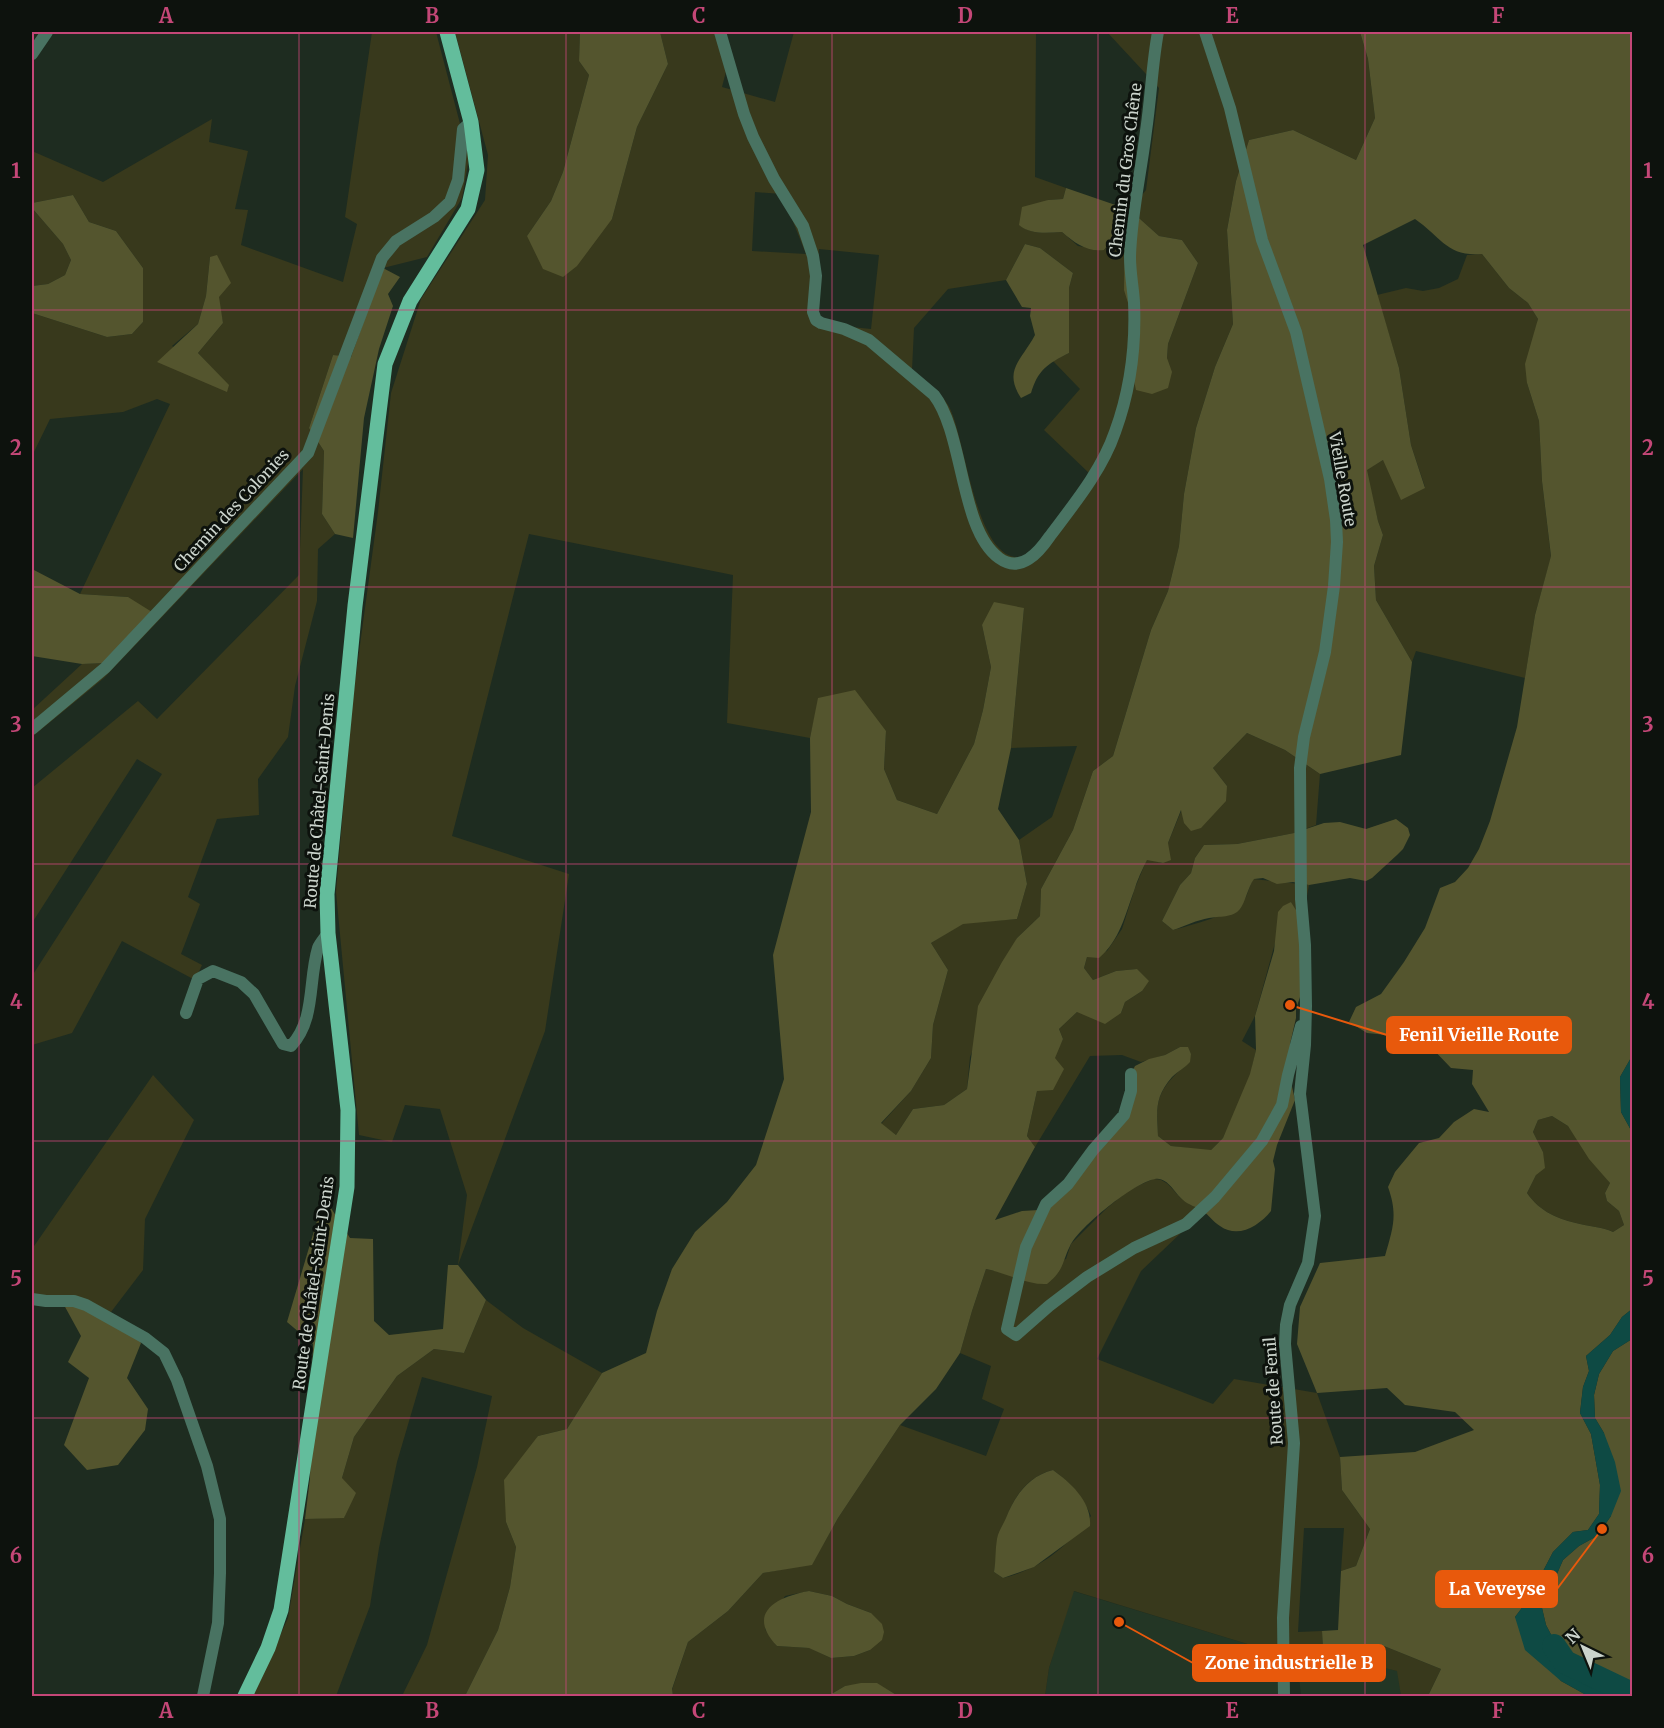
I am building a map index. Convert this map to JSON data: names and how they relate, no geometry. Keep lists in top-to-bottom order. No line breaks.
{"streets":{"main road":["Route de Châtel-Saint-Denis"],"street":["Chemin du Gros Chêne","Vieille Route","Chemin des Colonies","Route de Fenil"]},"crossings":[["Vieille Route","Route de Fenil"],["Chemin des Colonies","Route de Châtel-Saint-Denis"]],"places":["Fenil Vieille Route","La Veveyse","Zone industrielle B"],"north":"top left","grid":{"columns":["A","B","C","D","E","F"],"rows":["1","2","3","4","5","6"]}}
